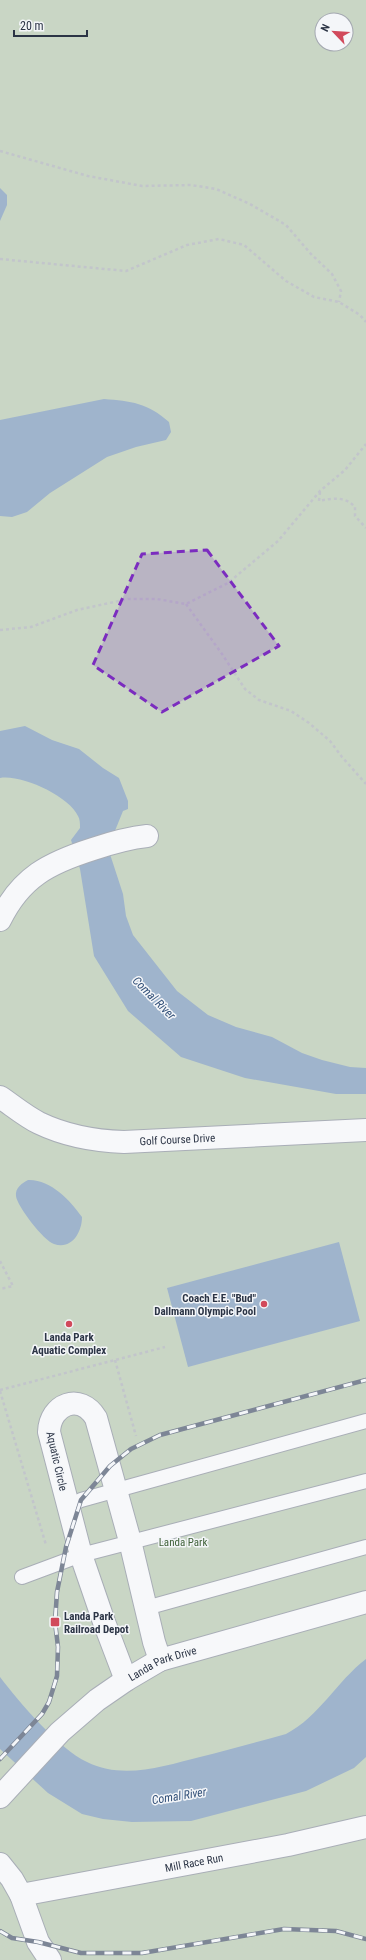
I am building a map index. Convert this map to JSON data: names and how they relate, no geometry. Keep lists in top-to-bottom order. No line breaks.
{"streets":{"street":["Golf Course Drive","Aquatic Circle","Landa Park Drive","Mill Race Run"]},"crossings":[["Aquatic Circle","Landa Park Drive"]],"water":["Comal River"],"parks":["Landa Park"],"places":{"other":["Coach E.E. \"Bud\" Dallmann Olympic Pool","Landa Park Aquatic Complex"],"transit":["Landa Park Railroad Depot"]},"scale_bar":"20 m","north":"top left"}
